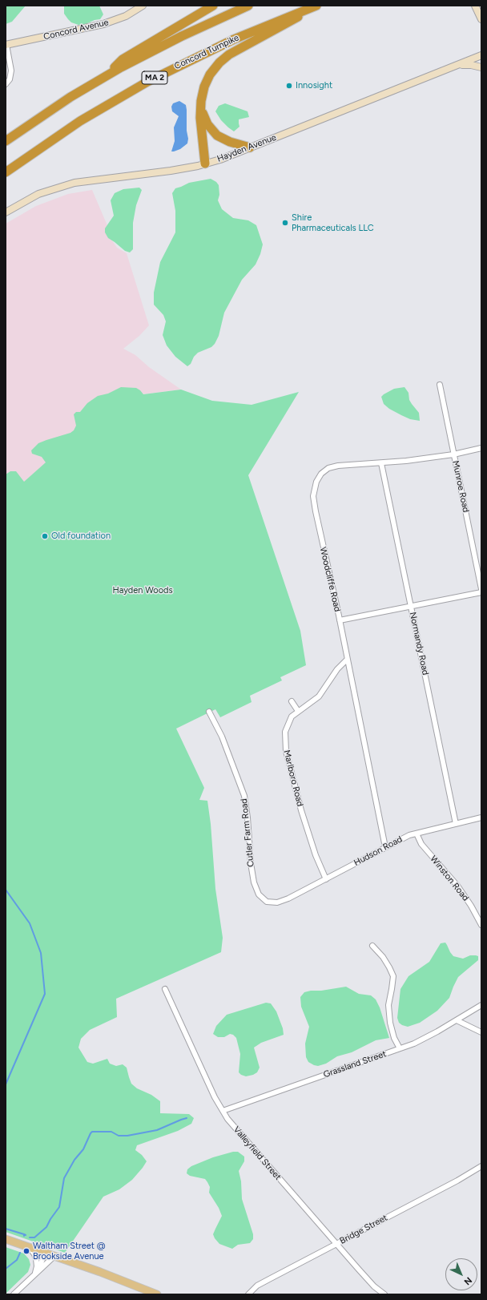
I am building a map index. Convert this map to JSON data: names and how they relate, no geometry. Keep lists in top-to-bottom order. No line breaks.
{"streets":{"highway":["Concord Turnpike","MA 2"],"street":["Concord Avenue","Hayden Avenue","Munroe Road","Woodcliffe Road","Normandy Road","Marlboro Road","Cutler Farm Road","Hudson Road","Winston Road","Grassland Street","Valleyfield Street","Bridge Street"]},"crossings":[["Munroe Road","Woodcliffe Road"],["Woodcliffe Road","Normandy Road"],["Woodcliffe Road","Marlboro Road"],["Woodcliffe Road","Hudson Road"],["Normandy Road","Hudson Road"],["Marlboro Road","Hudson Road"],["Cutler Farm Road","Hudson Road"],["Hudson Road","Winston Road"],["Grassland Street","Valleyfield Street"],["Valleyfield Street","Bridge Street"]],"parks":["Hayden Woods"],"places":["Innosight","Shire Pharmaceuticals LLC","Old foundation","Waltham Street @ Brookside Avenue"],"north":"bottom right"}
